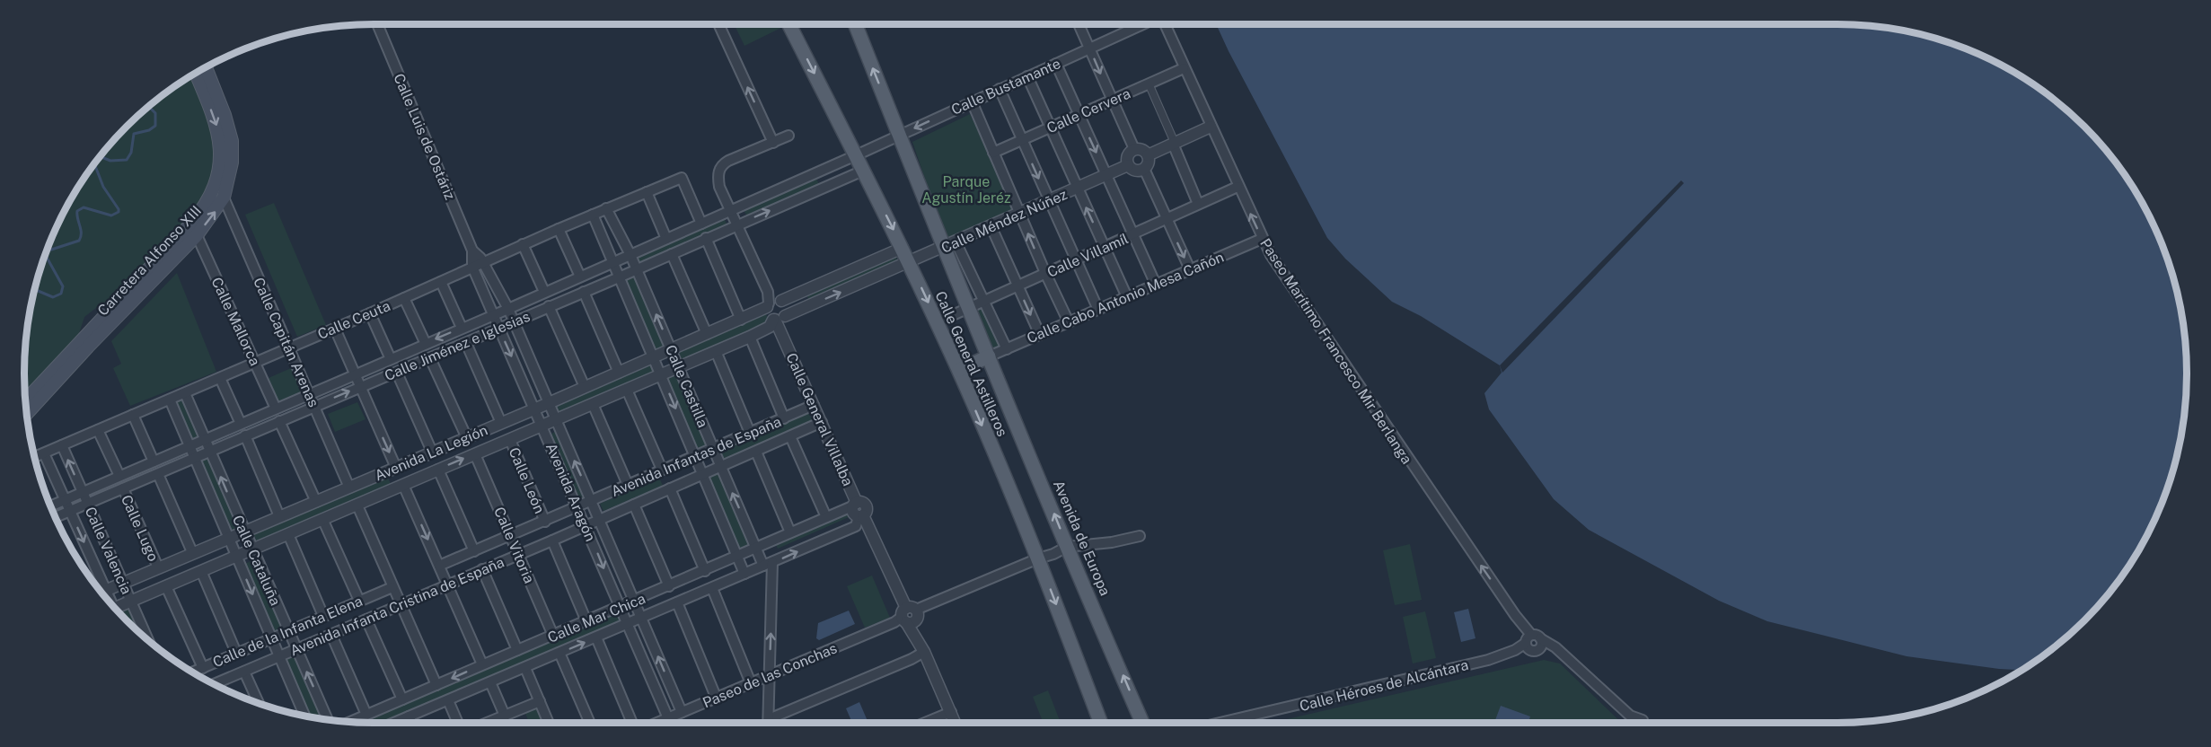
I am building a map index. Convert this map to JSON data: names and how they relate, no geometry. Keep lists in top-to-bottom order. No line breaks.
{"streets":{"main road":["Carretera Alfonso XIII","Calle General Astilleros","Avenida de Europa"],"street":["Calle Bustamante","Calle Cervera","Calle Luis de Ostáriz","Calle Méndez Núñez","Calle Villamíl","Calle Cabo Antonio Mesa Cañón","Calle Ceuta","Calle Mallorca","Calle Capitán Arenas","Calle Jiménez e Iglesias","Paseo Marítimo Francesco Mir Berlanga","Calle Castilla","Calle General Villalba","Avenida La Legión","Avenida Infantas de España","Calle León","Avenida Aragón","Calle Lugo","Calle Vitoria","Calle Valencia","Calle Cataluña","Avenida Infanta Cristina de España","Calle Mar Chica","Calle de la Infanta Elena","Paseo de las Conchas","Calle Héroes de Alcántara"]},"crossings":[["Calle Bustamante","Calle Jiménez e Iglesias"],["Calle Bustamante","Calle General Astilleros"],["Calle Bustamante","Avenida de Europa"],["Calle Cervera","Paseo Marítimo Francesco Mir Berlanga"],["Calle Luis de Ostáriz","Calle Ceuta"],["Calle Luis de Ostáriz","Calle Jiménez e Iglesias"],["Calle Luis de Ostáriz","Avenida Aragón"],["Calle Méndez Núñez","Calle General Astilleros"],["Calle Méndez Núñez","Avenida La Legión"],["Calle Méndez Núñez","Avenida de Europa"],["Calle Villamíl","Paseo Marítimo Francesco Mir Berlanga"],["Calle Villamíl","Calle General Astilleros"],["Calle Villamíl","Avenida de Europa"],["Carretera Alfonso XIII","Calle Mallorca"],["Carretera Alfonso XIII","Calle Capitán Arenas"],["Calle Cabo Antonio Mesa Cañón","Paseo Marítimo Francesco Mir Berlanga"],["Calle Cabo Antonio Mesa Cañón","Avenida de Europa"],["Calle Ceuta","Calle Mallorca"],["Calle Ceuta","Calle Capitán Arenas"],["Calle Ceuta","Calle Jiménez e Iglesias"],["Calle Ceuta","Calle Castilla"],["Calle Ceuta","Avenida Aragón"],["Calle Ceuta","Calle Lugo"],["Calle Ceuta","Calle Valencia"],["Calle Ceuta","Calle Cataluña"],["Calle Mallorca","Calle Jiménez e Iglesias"],["Calle Capitán Arenas","Calle Jiménez e Iglesias"],["Calle Capitán Arenas","Avenida La Legión"],["Calle Jiménez e Iglesias","Calle General Astilleros"],["Calle Jiménez e Iglesias","Calle Castilla"],["Calle Jiménez e Iglesias","Avenida Aragón"],["Calle Jiménez e Iglesias","Calle Lugo"],["Calle Jiménez e Iglesias","Calle Valencia"],["Calle Jiménez e Iglesias","Calle Cataluña"],["Paseo Marítimo Francesco Mir Berlanga","Calle Héroes de Alcántara"],["Calle General Astilleros","Avenida La Legión"],["Calle General Astilleros","Paseo de las Conchas"],["Calle Castilla","Avenida La Legión"],["Calle Castilla","Avenida Infantas de España"],["Calle Castilla","Calle Mar Chica"],["Calle General Villalba","Avenida La Legión"],["Calle General Villalba","Avenida Infantas de España"],["Calle General Villalba","Calle Mar Chica"],["Calle General Villalba","Paseo de las Conchas"],["Avenida La Legión","Calle León"],["Avenida La Legión","Avenida Aragón"],["Avenida La Legión","Calle Lugo"],["Avenida La Legión","Calle Vitoria"],["Avenida La Legión","Calle Valencia"],["Avenida La Legión","Calle Cataluña"],["Avenida Infantas de España","Avenida Aragón"],["Avenida Infantas de España","Avenida Infanta Cristina de España"],["Avenida Aragón","Avenida Infanta Cristina de España"],["Avenida Aragón","Calle Mar Chica"],["Avenida Aragón","Paseo de las Conchas"],["Avenida de Europa","Paseo de las Conchas"],["Calle Vitoria","Avenida Infanta Cristina de España"],["Calle Vitoria","Calle Mar Chica"],["Calle Cataluña","Avenida Infanta Cristina de España"],["Calle Cataluña","Calle de la Infanta Elena"]],"one_way":["Paseo Marítimo Francesco Mir Berlanga","Calle General Astilleros","Avenida de Europa"],"parks":["Parque Agustín Jeréz"]}
